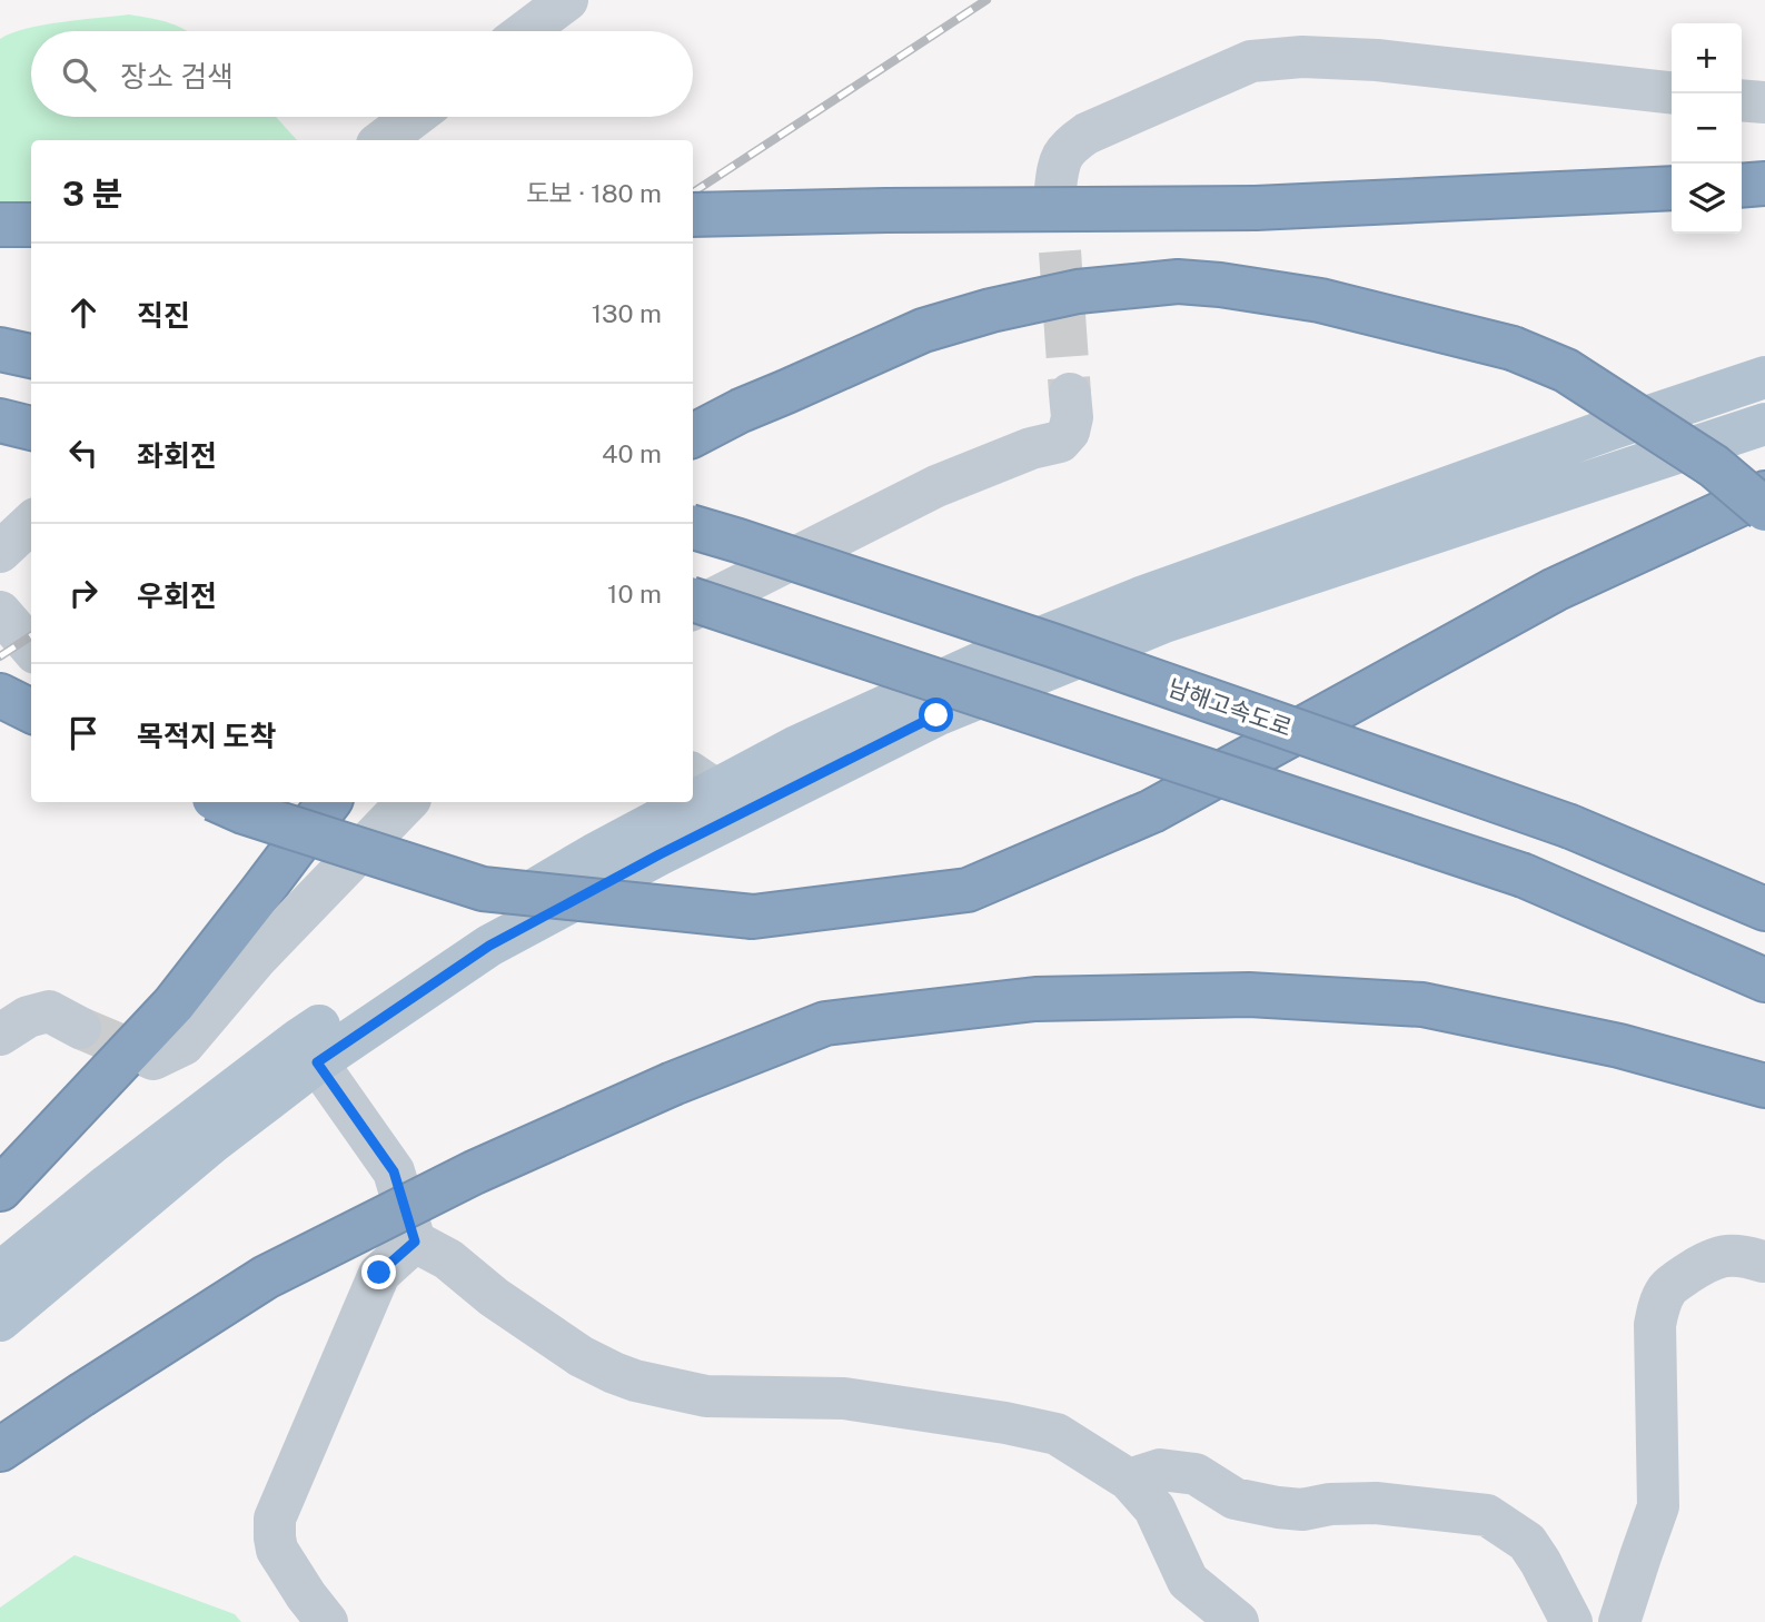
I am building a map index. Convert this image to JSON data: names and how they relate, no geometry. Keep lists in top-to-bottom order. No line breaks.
{"streets":{"highway":["남해고속도로"]},"page":{"map_buttons":["+","−"],"search":"장소 검색","heading":["3 분","도보 · 180 m"],"list":[["직진","130 m"],["좌회전","40 m"],["우회전","10 m"],"목적지 도착"]}}
